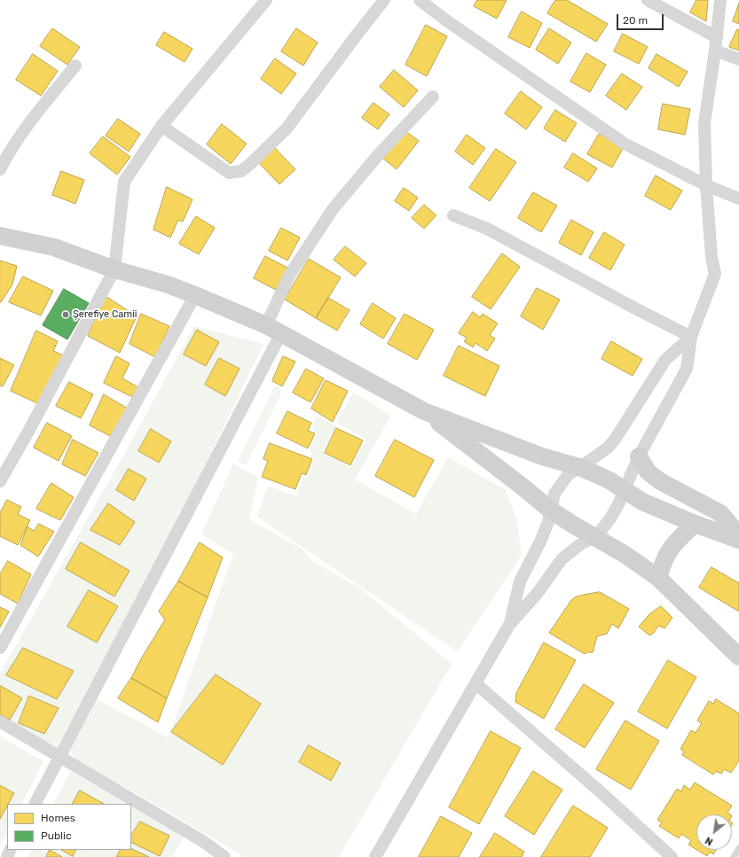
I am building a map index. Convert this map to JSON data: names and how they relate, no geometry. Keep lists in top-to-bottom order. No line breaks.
{"places":["Şerefiye Camii"],"legend":["Homes","Public"],"scale_bar":"20 m","north":"bottom left"}
